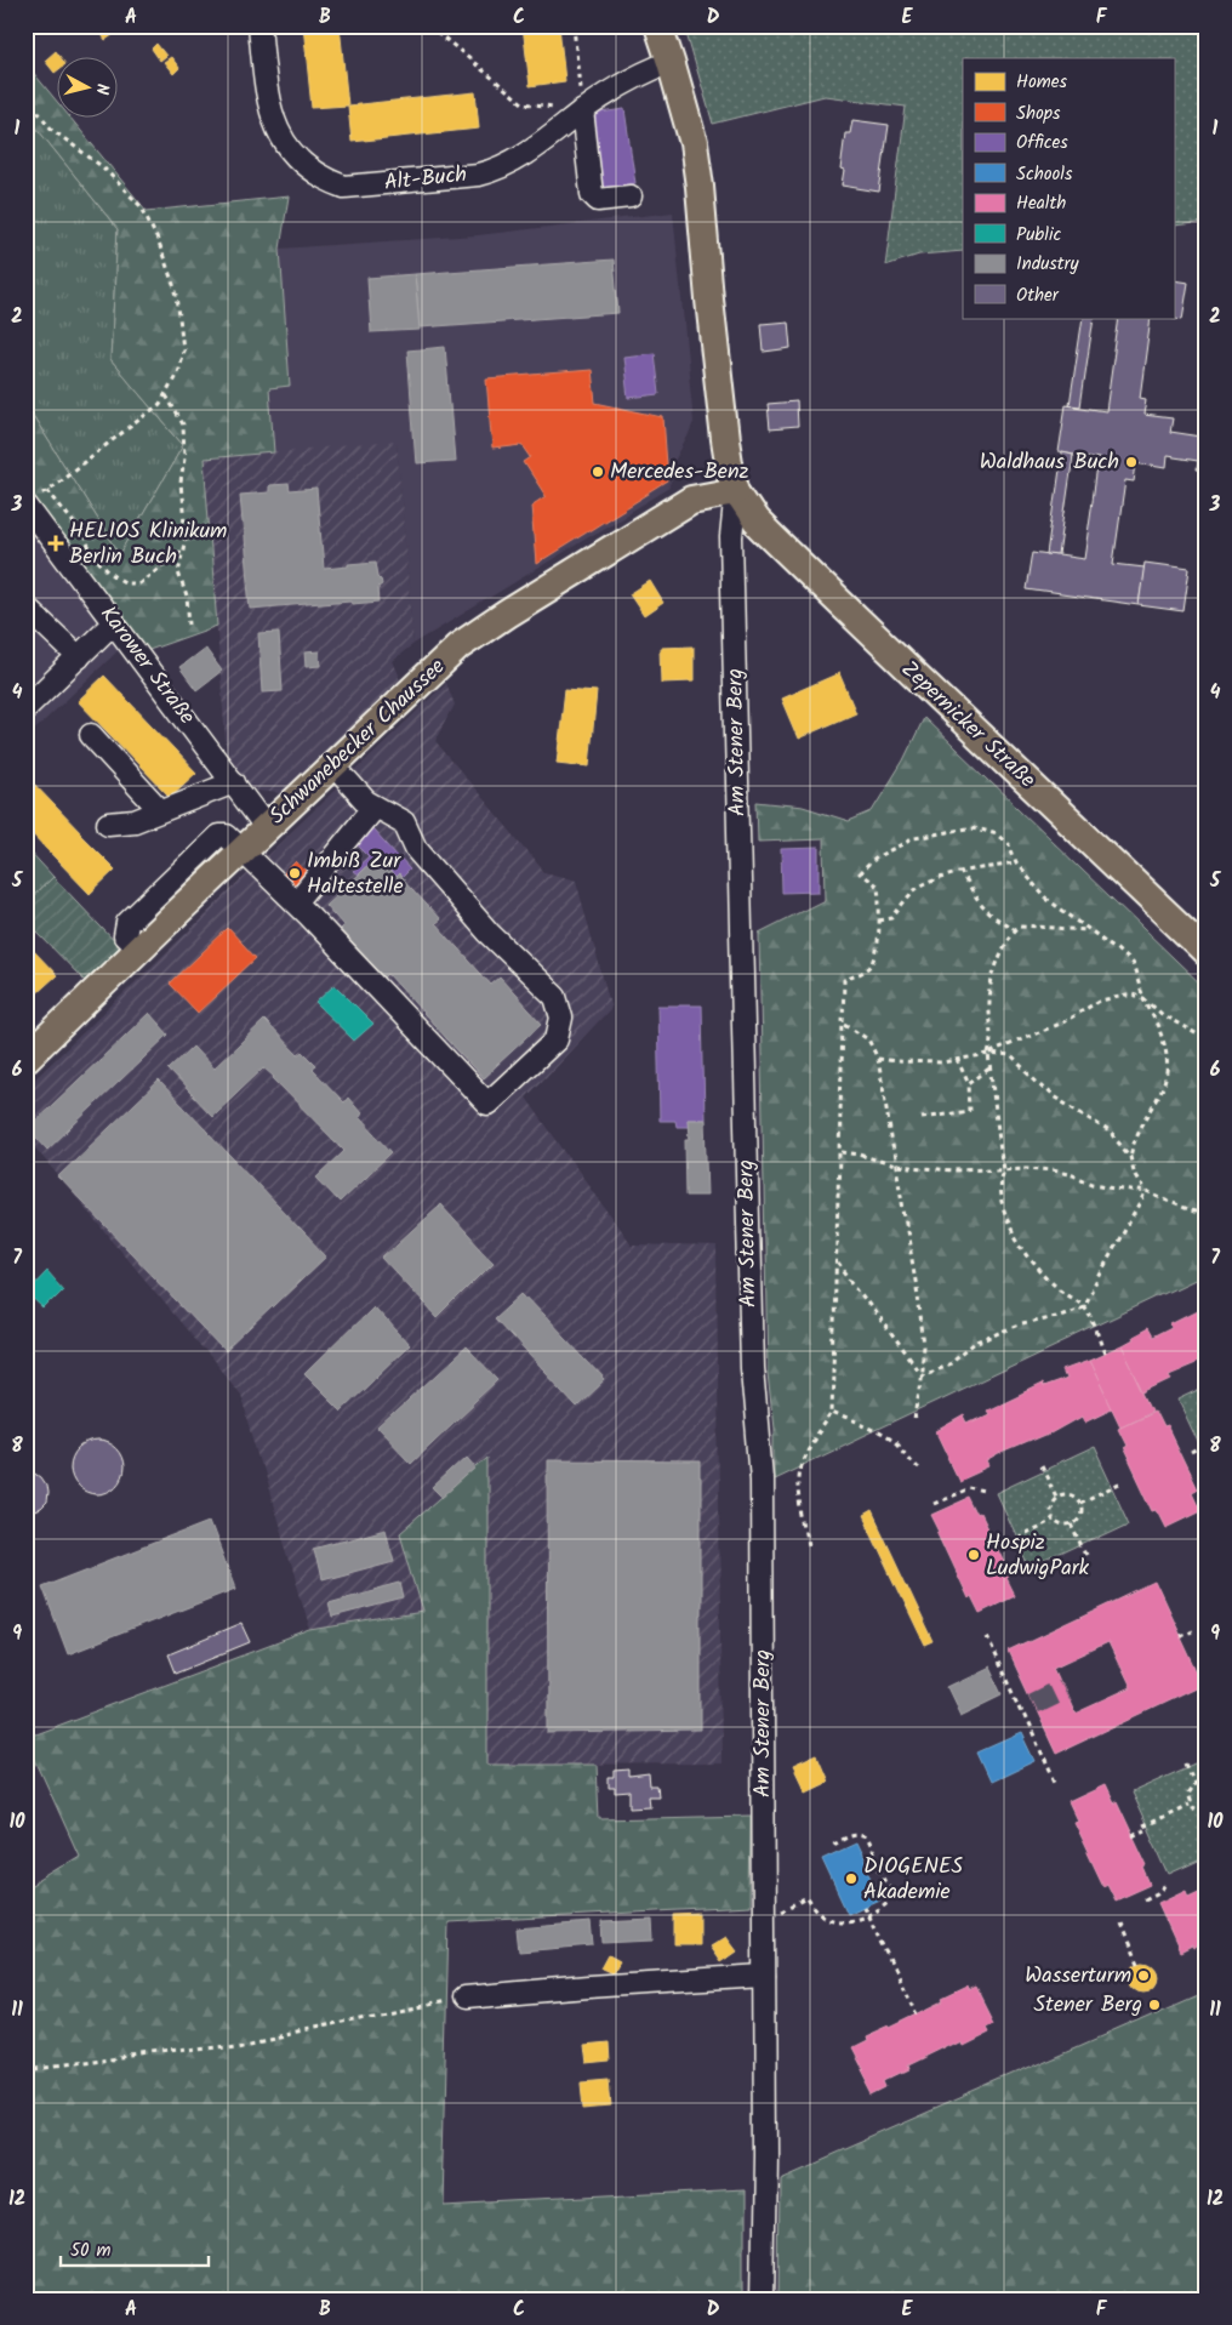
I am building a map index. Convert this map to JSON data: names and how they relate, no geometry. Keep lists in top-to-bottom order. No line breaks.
{"streets":{"main road":["Zepernicker Straße","Schwanebecker Chaussee"],"street":["Alt-Buch","Karower Straße","Am Stener Berg"]},"crossings":[["Karower Straße","Schwanebecker Chaussee"],["Zepernicker Straße","Schwanebecker Chaussee"],["Zepernicker Straße","Am Stener Berg"],["Schwanebecker Chaussee","Am Stener Berg"]],"places":{"other":["Waldhaus Buch","Mercedes-Benz","Imbiß Zur Haltestelle","Hospiz LudwigPark","DIOGENES Akademie","Wasserturm","Stener Berg"],"health":["HELIOS Klinikum Berlin Buch"]},"legend":["Homes","Shops","Offices","Schools","Health","Public","Industry","Other"],"scale_bar":"50 m","north":"right","grid":{"columns":["A","B","C","D","E","F"],"rows":["1","2","3","4","5","6","7","8","9","10","11","12"]}}
